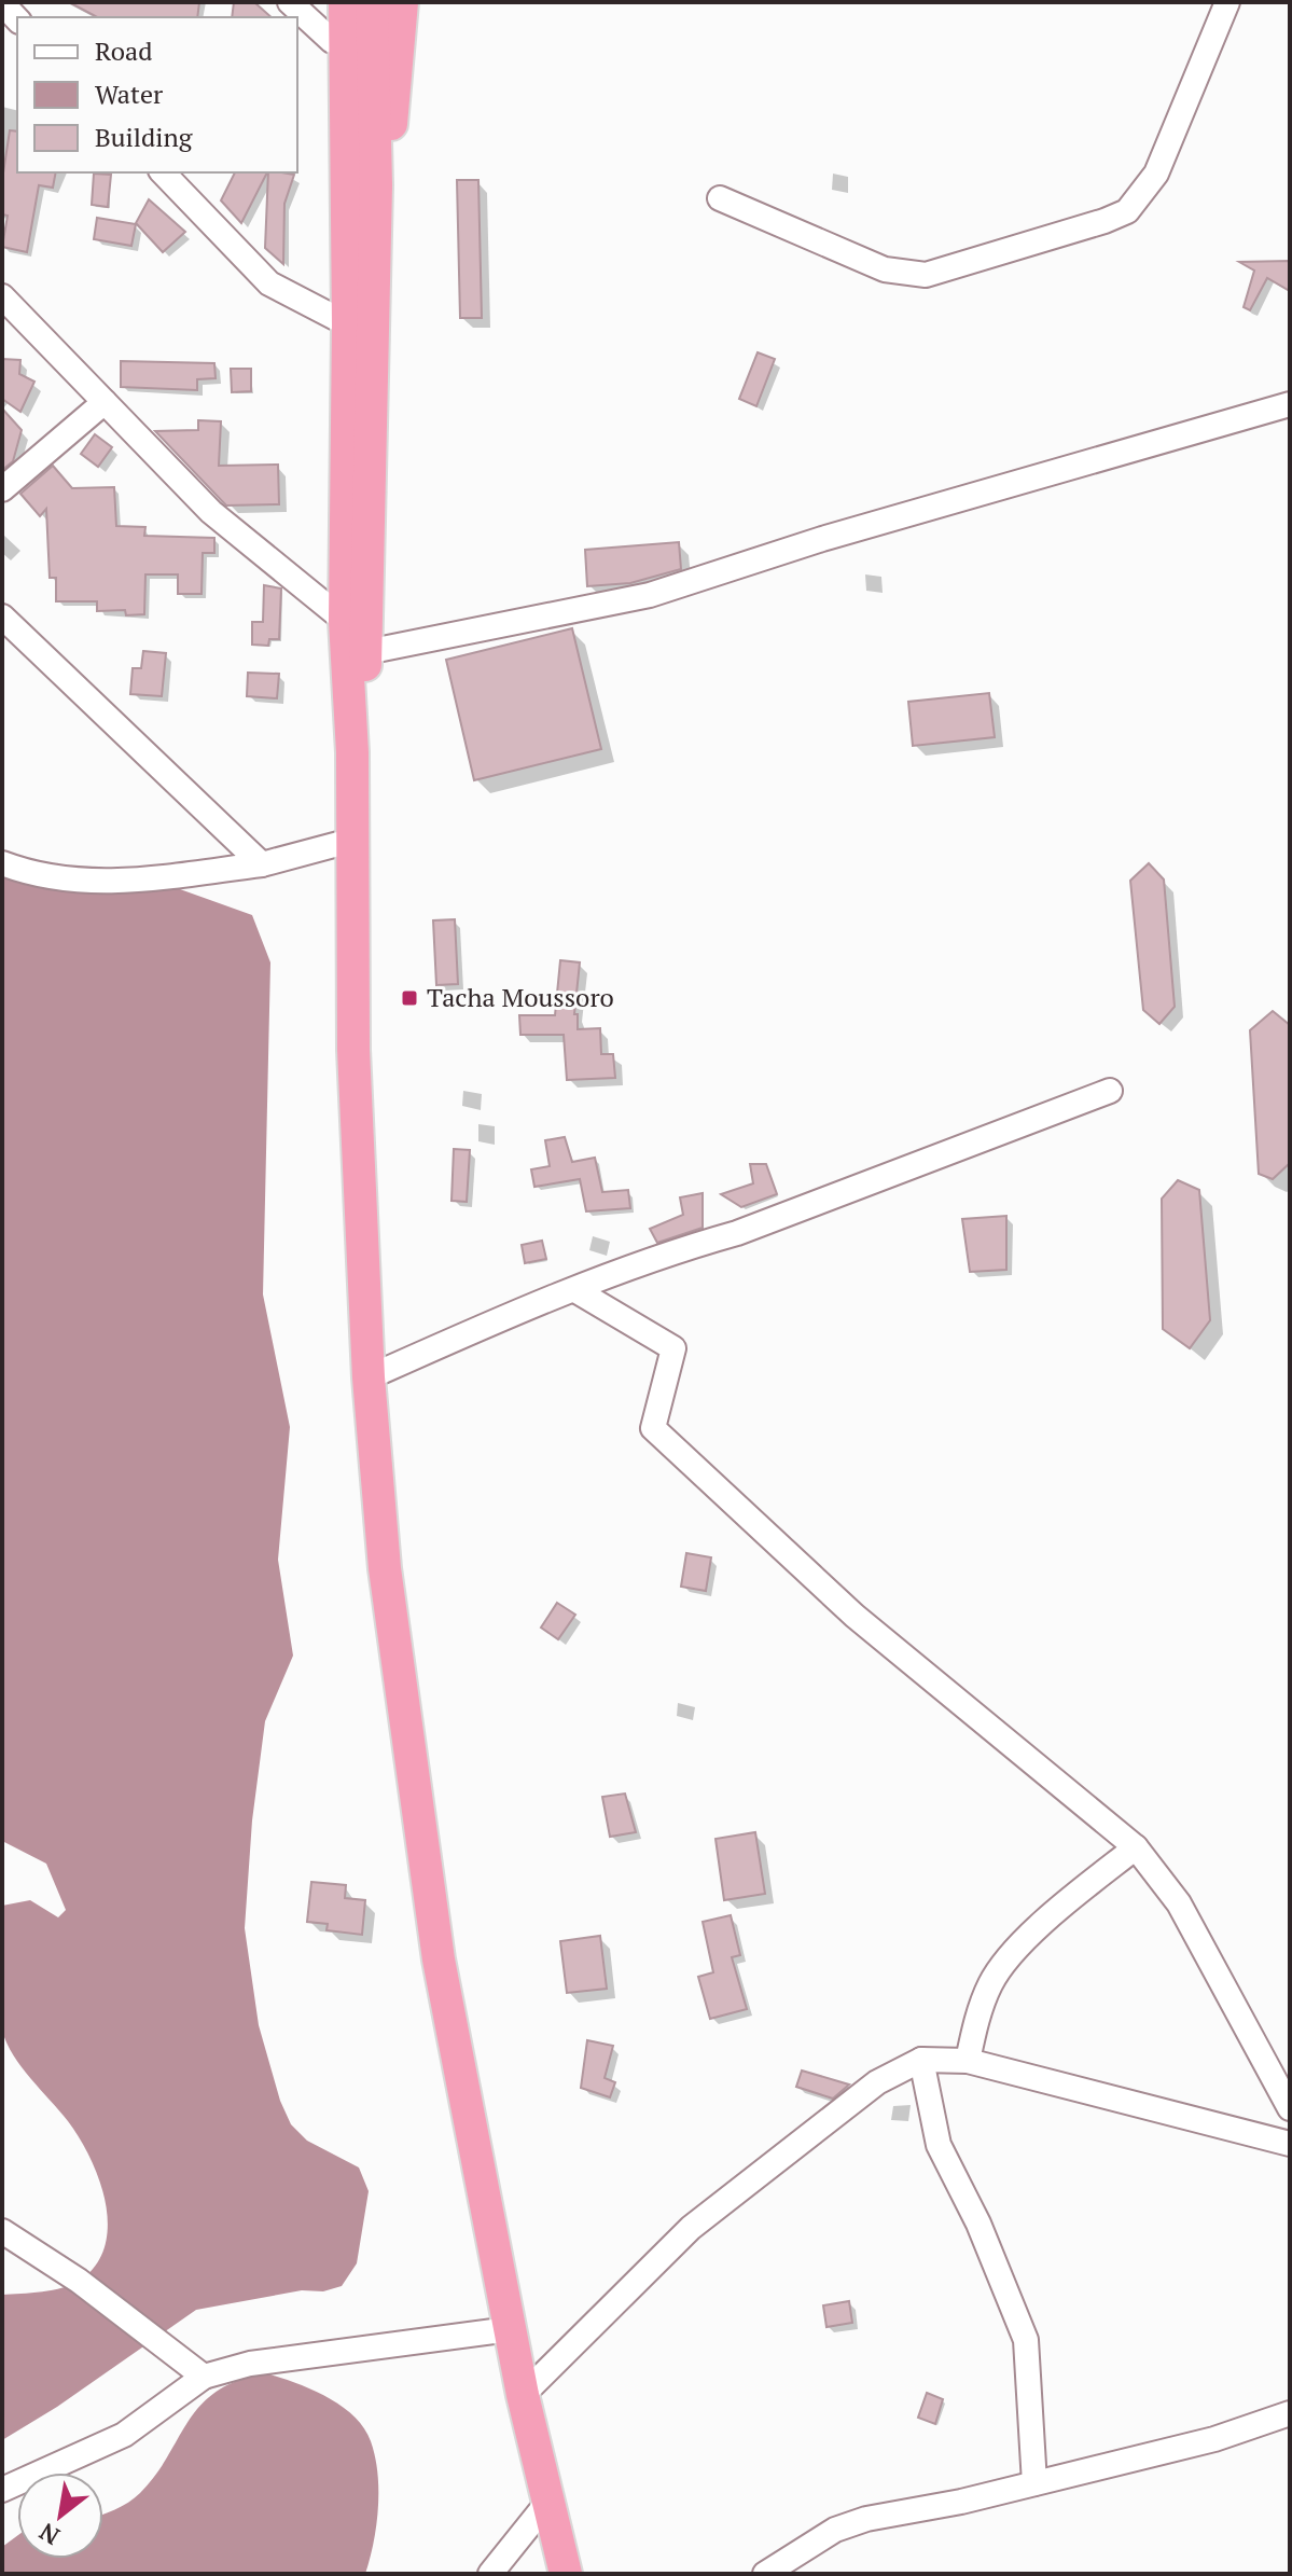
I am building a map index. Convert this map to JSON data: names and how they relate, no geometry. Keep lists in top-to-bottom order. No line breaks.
{"places":{"transit":["Tacha Moussoro"]},"legend":["Road","Water","Building"],"north":"bottom left"}
